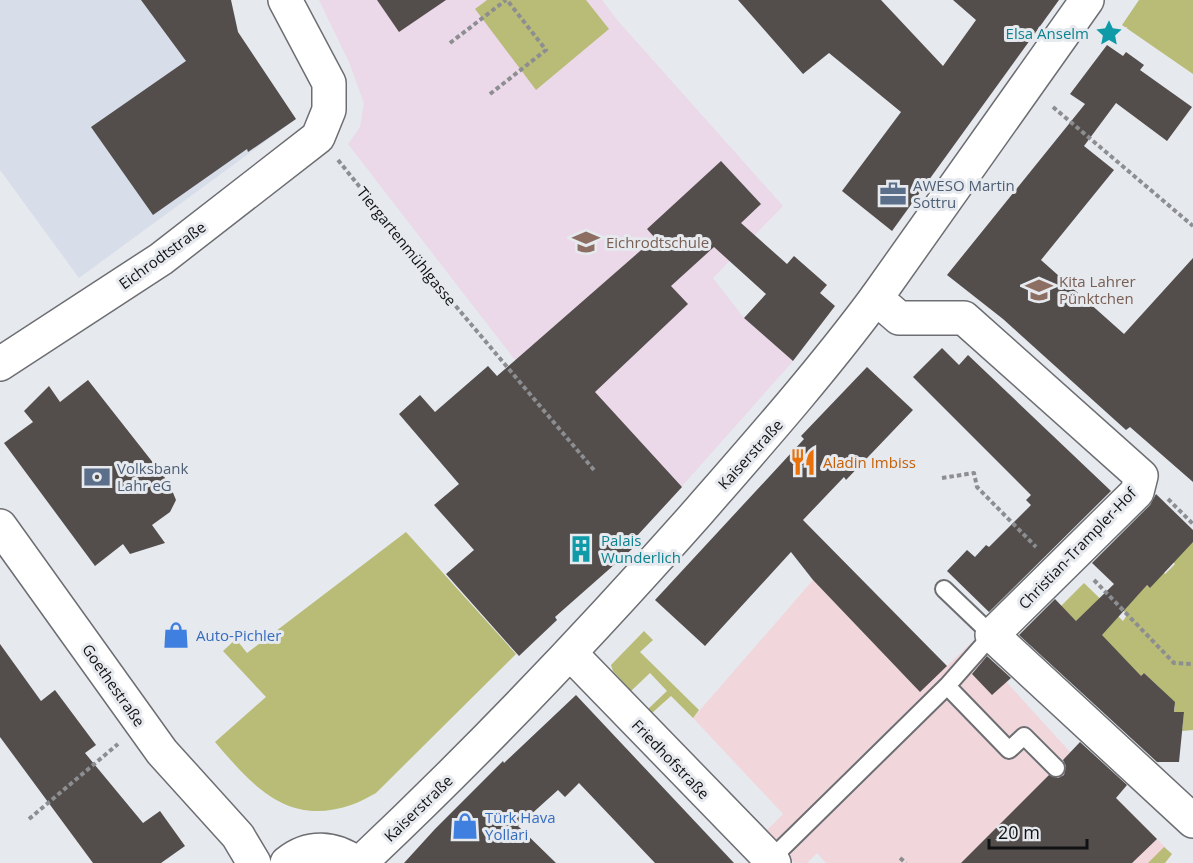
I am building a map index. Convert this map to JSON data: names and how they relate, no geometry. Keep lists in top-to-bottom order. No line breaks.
{"streets":{"street":["Eichrodtstraße","Kaiserstraße","Christian-Trampler-Hof","Goethestraße","Friedhofstraße"],"path":["Tiergartenmühlgasse"]},"crossings":[["Tiergartenmühlgasse","Eichrodtstraße"],["Kaiserstraße","Christian-Trampler-Hof"],["Kaiserstraße","Goethestraße"],["Kaiserstraße","Friedhofstraße"]],"places":{"place":["Elsa Anselm"],"office":["AWESO Martin Sottru"],"school or university":["Eichrodtschule","Kita Lahrer Pünktchen"],"restaurant":["Aladin Imbiss"],"bank":["Volksbank Lahr eG"],"building":["Palais Wunderlich"],"shop":["Auto-Pichler","Türk Hava Yollari"]},"scale_bar":"20 m"}
